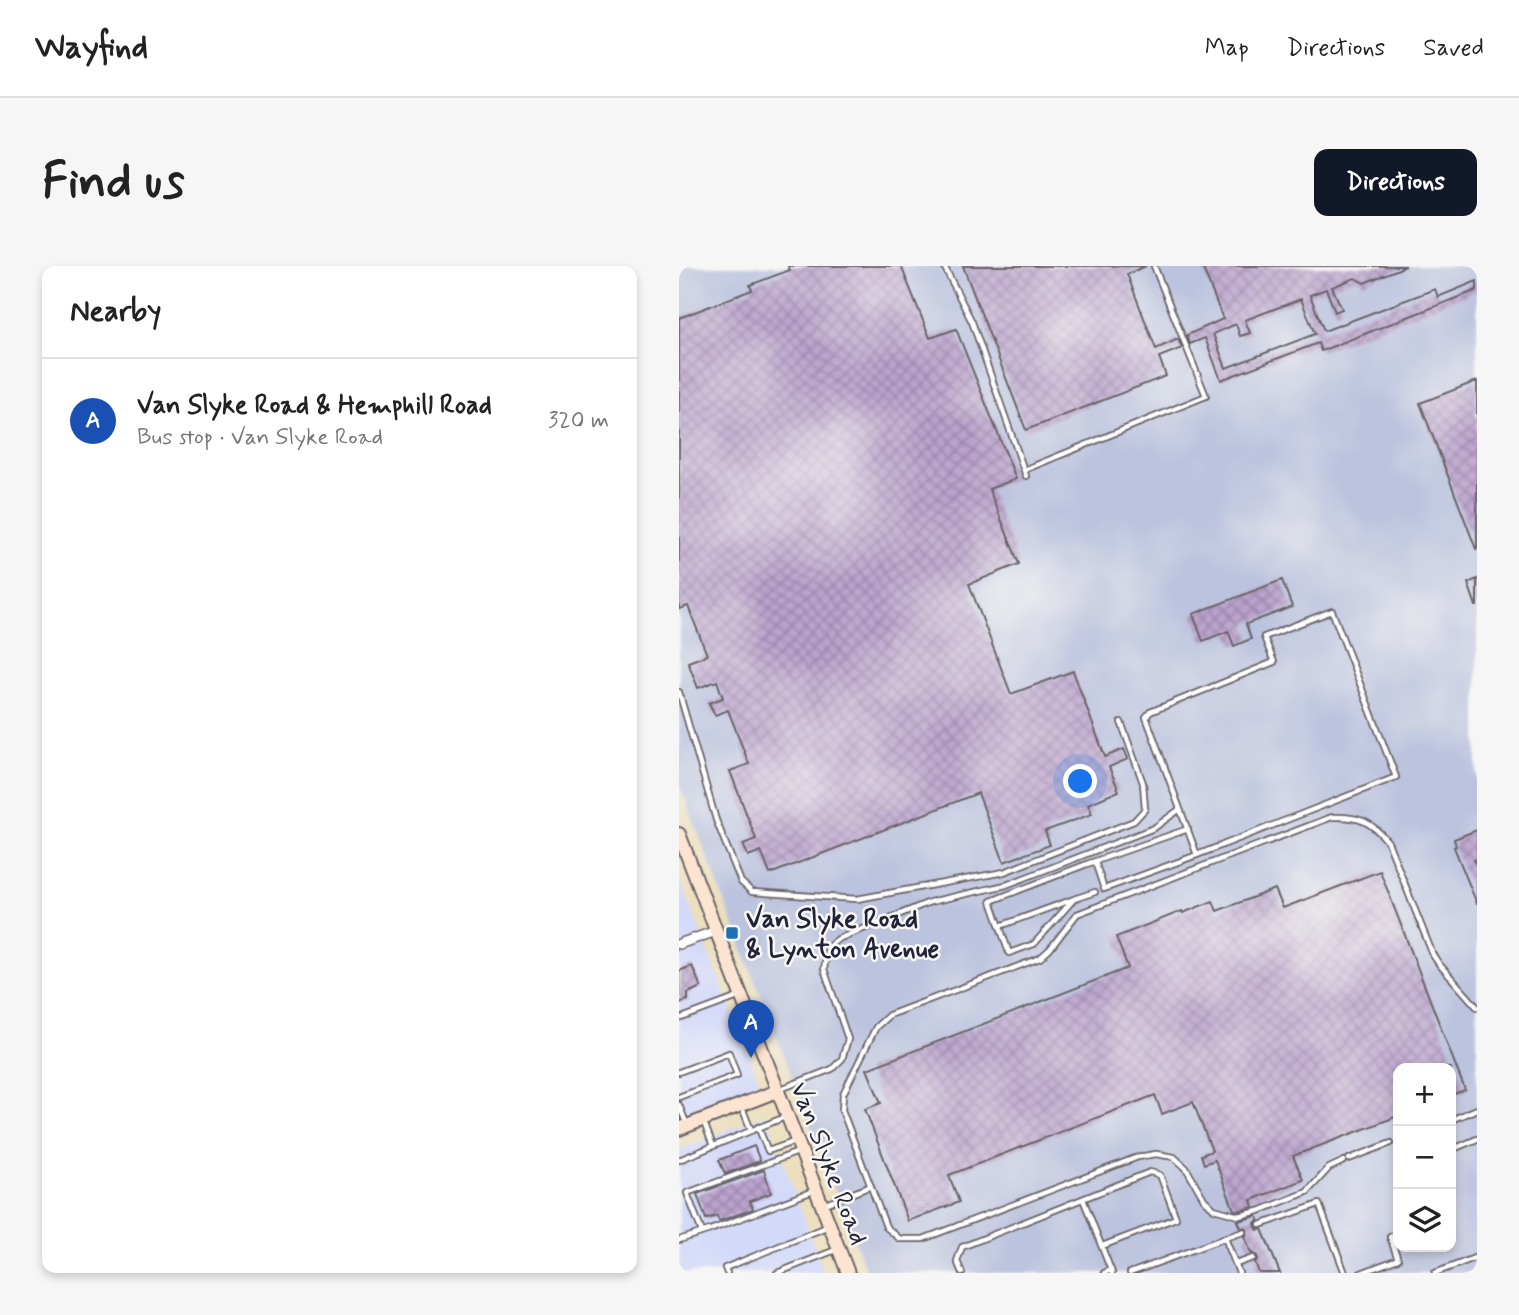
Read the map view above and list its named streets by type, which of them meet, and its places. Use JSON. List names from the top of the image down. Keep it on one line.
{"streets":{"street":["Van Slyke Road"]},"places":{"transit":["Van Slyke Road & Lynton Avenue"]},"page":{"header":"Wayfind","nav":["Map","Directions","Saved"],"buttons":"Directions","title":"Find us","heading":"Nearby","list":[{"mark":"A","name":"Van Slyke Road & Hemphill Road","note":"Bus stop · Van Slyke Road","value":"320 m"}],"pins":"A","map_buttons":["+","−"]}}
